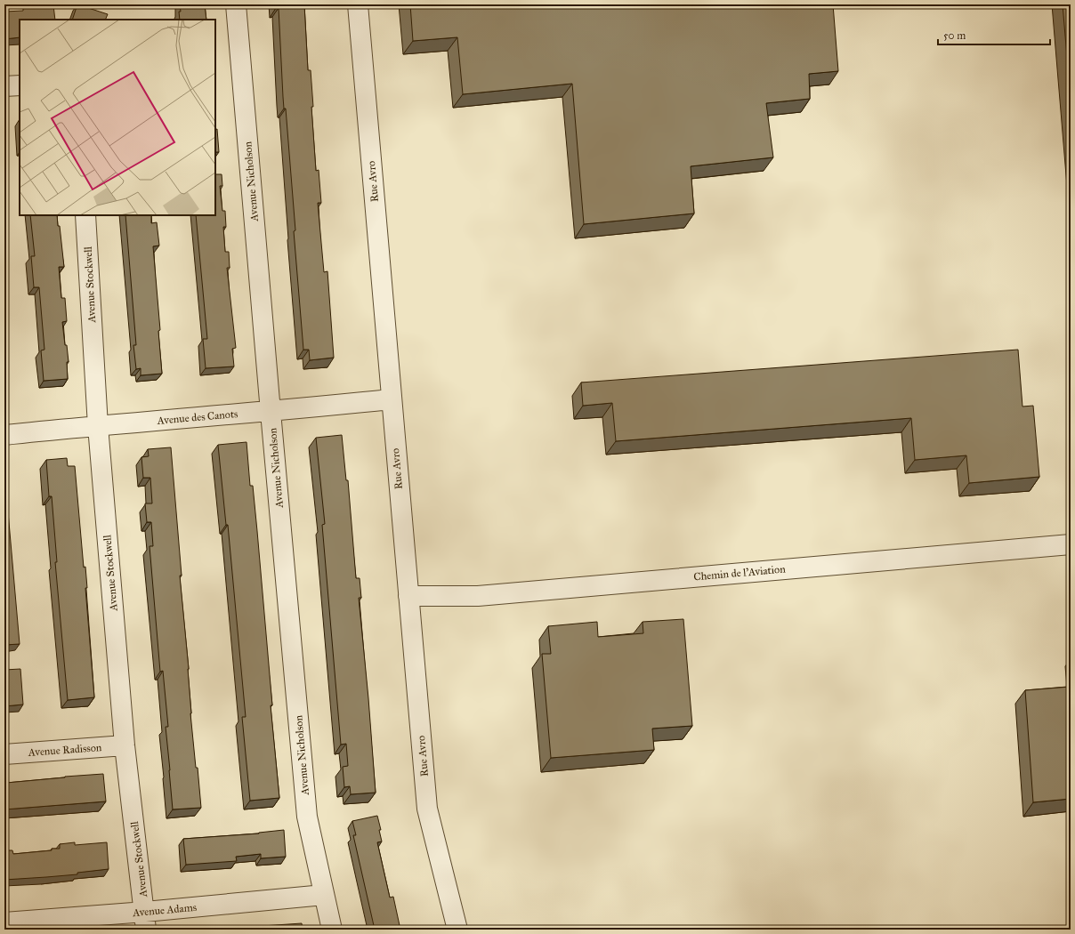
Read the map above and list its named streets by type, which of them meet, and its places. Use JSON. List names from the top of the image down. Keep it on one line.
{"streets":{"street":["Avenue Nicholson","Rue Avro","Avenue Stockwell","Avenue des Canots","Chemin de l'Aviation","Avenue Radisson","Avenue Adams"]},"crossings":[["Avenue Nicholson","Avenue des Canots"],["Avenue Nicholson","Avenue Adams"],["Rue Avro","Avenue des Canots"],["Rue Avro","Chemin de l'Aviation"],["Avenue Stockwell","Avenue des Canots"],["Avenue Stockwell","Avenue Radisson"],["Avenue Stockwell","Avenue Adams"]],"scale_bar":"50 m"}
